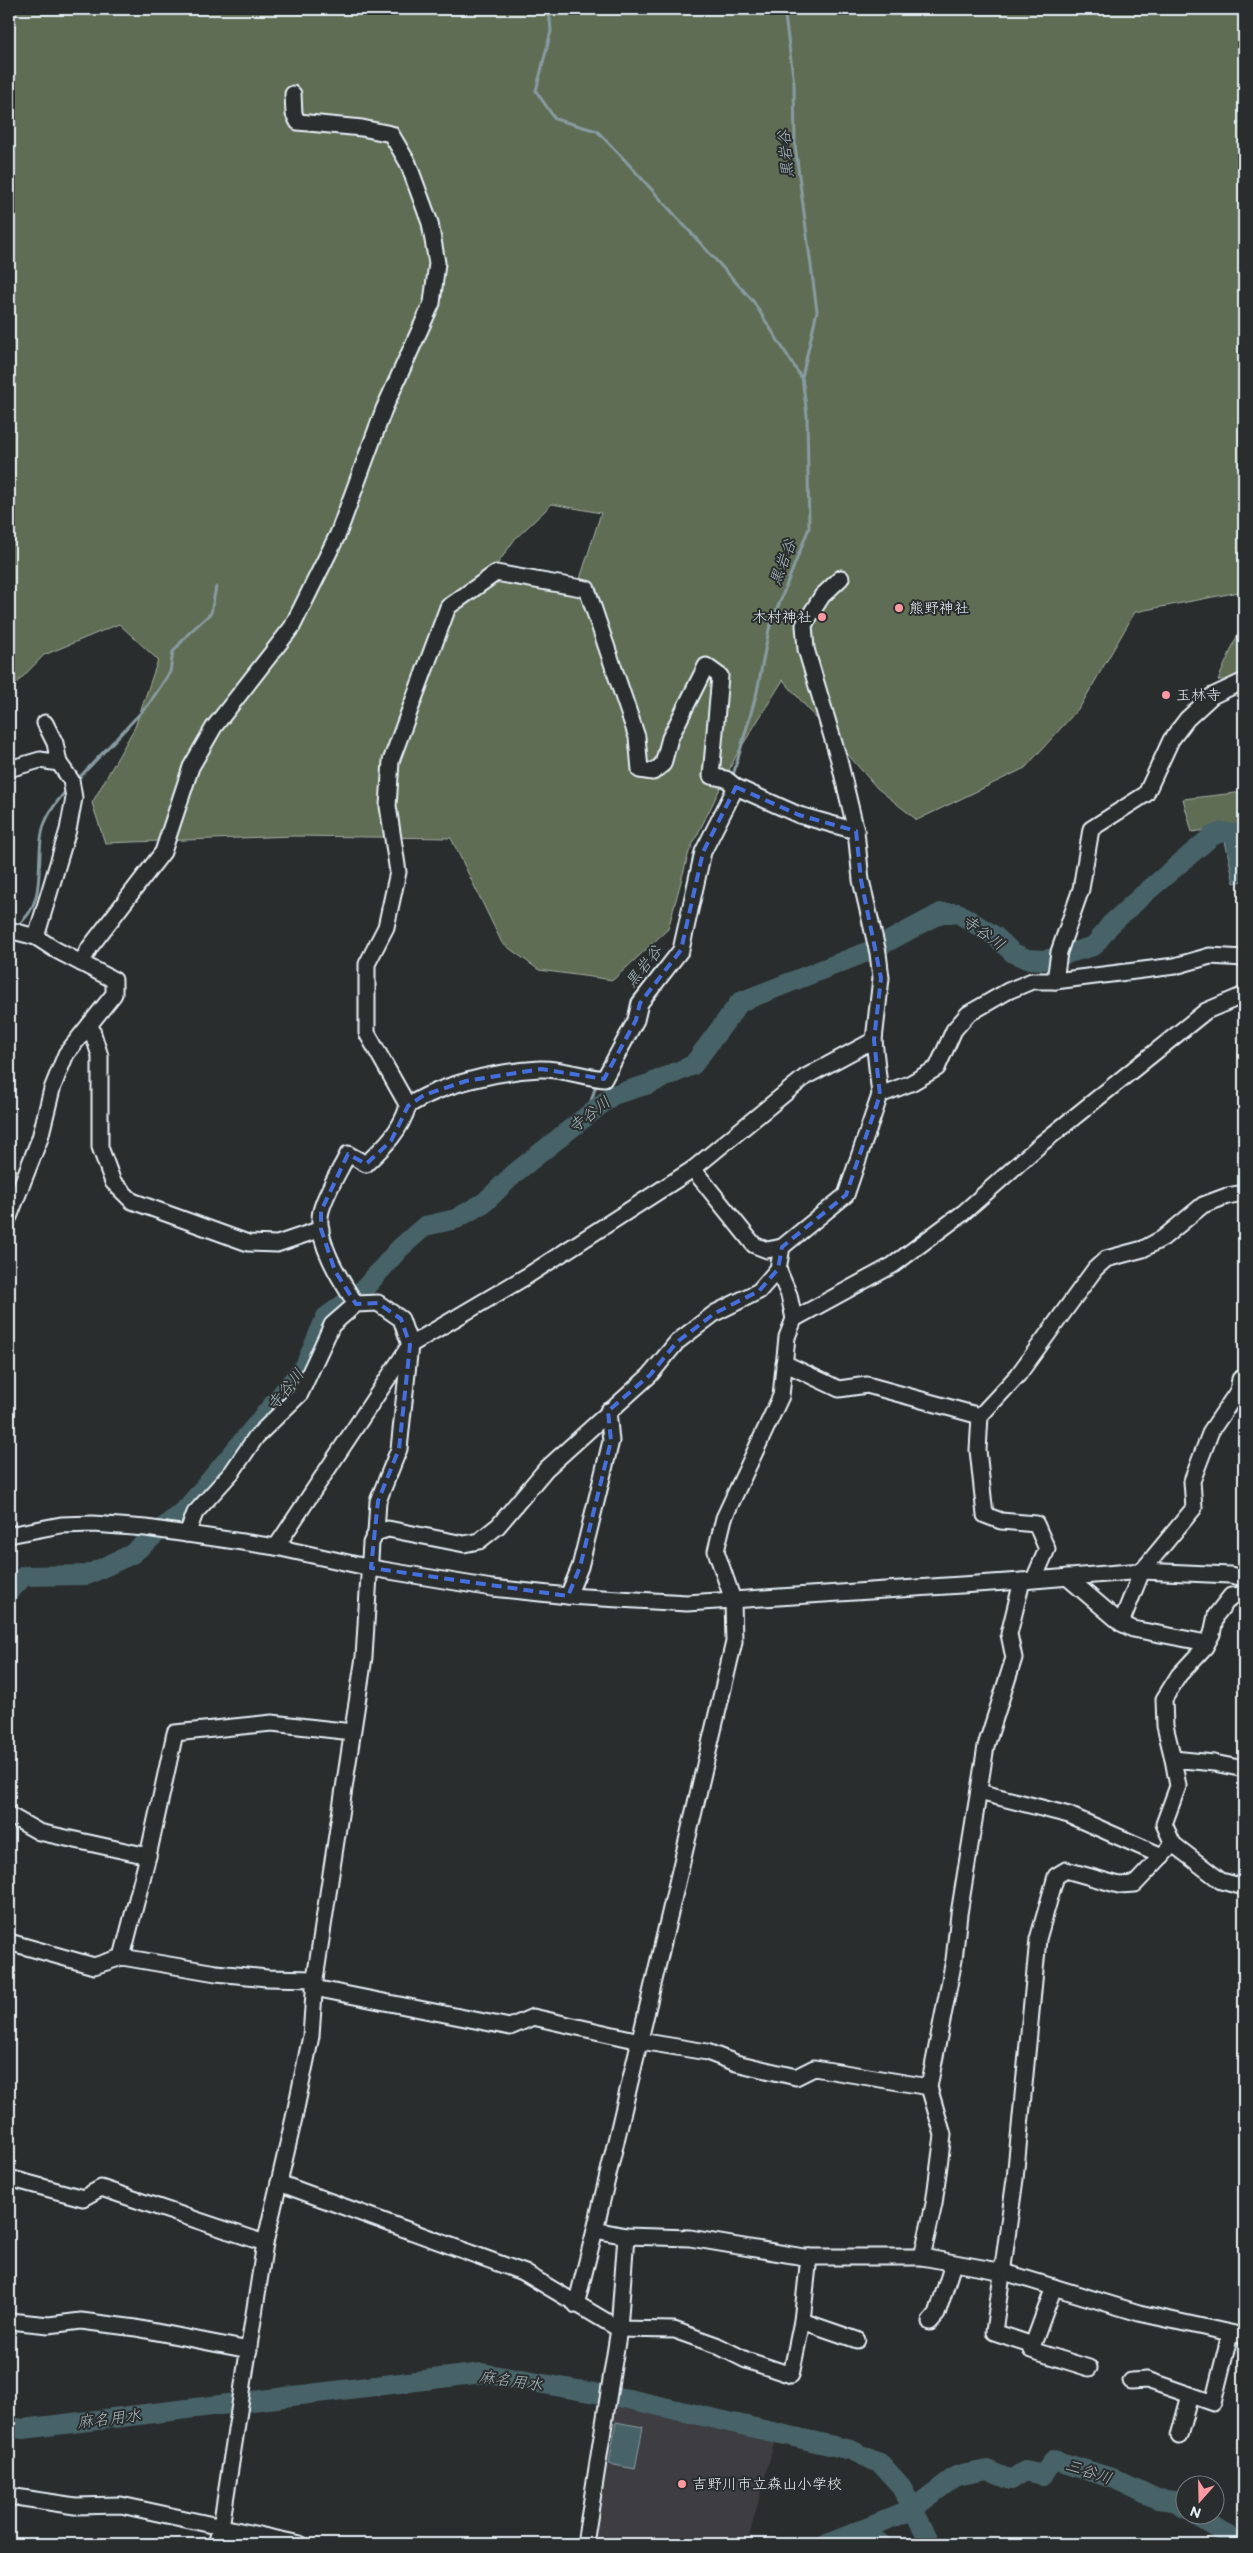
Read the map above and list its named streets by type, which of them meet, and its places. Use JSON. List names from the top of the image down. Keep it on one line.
{"water":["黒岩谷","寺谷川","麻名用水","三谷川"],"places":["熊野神社","木村神社","玉林寺","吉野川市立森山小学校"],"north":"bottom"}
